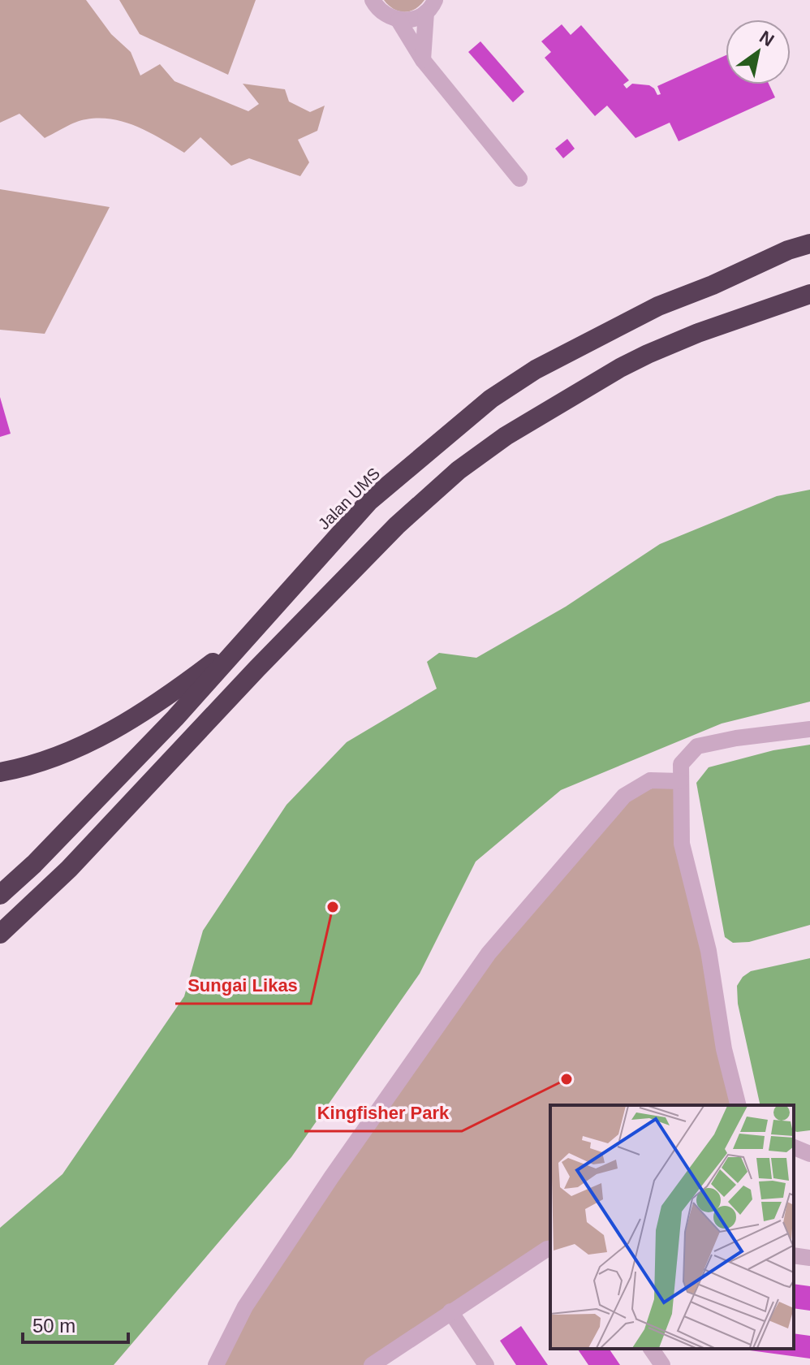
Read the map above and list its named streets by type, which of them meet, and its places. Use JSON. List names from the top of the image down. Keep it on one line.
{"streets":{"highway":["Jalan UMS"]},"places":["Sungai Likas","Kingfisher Park"],"scale_bar":"50 m","north":"top right"}
